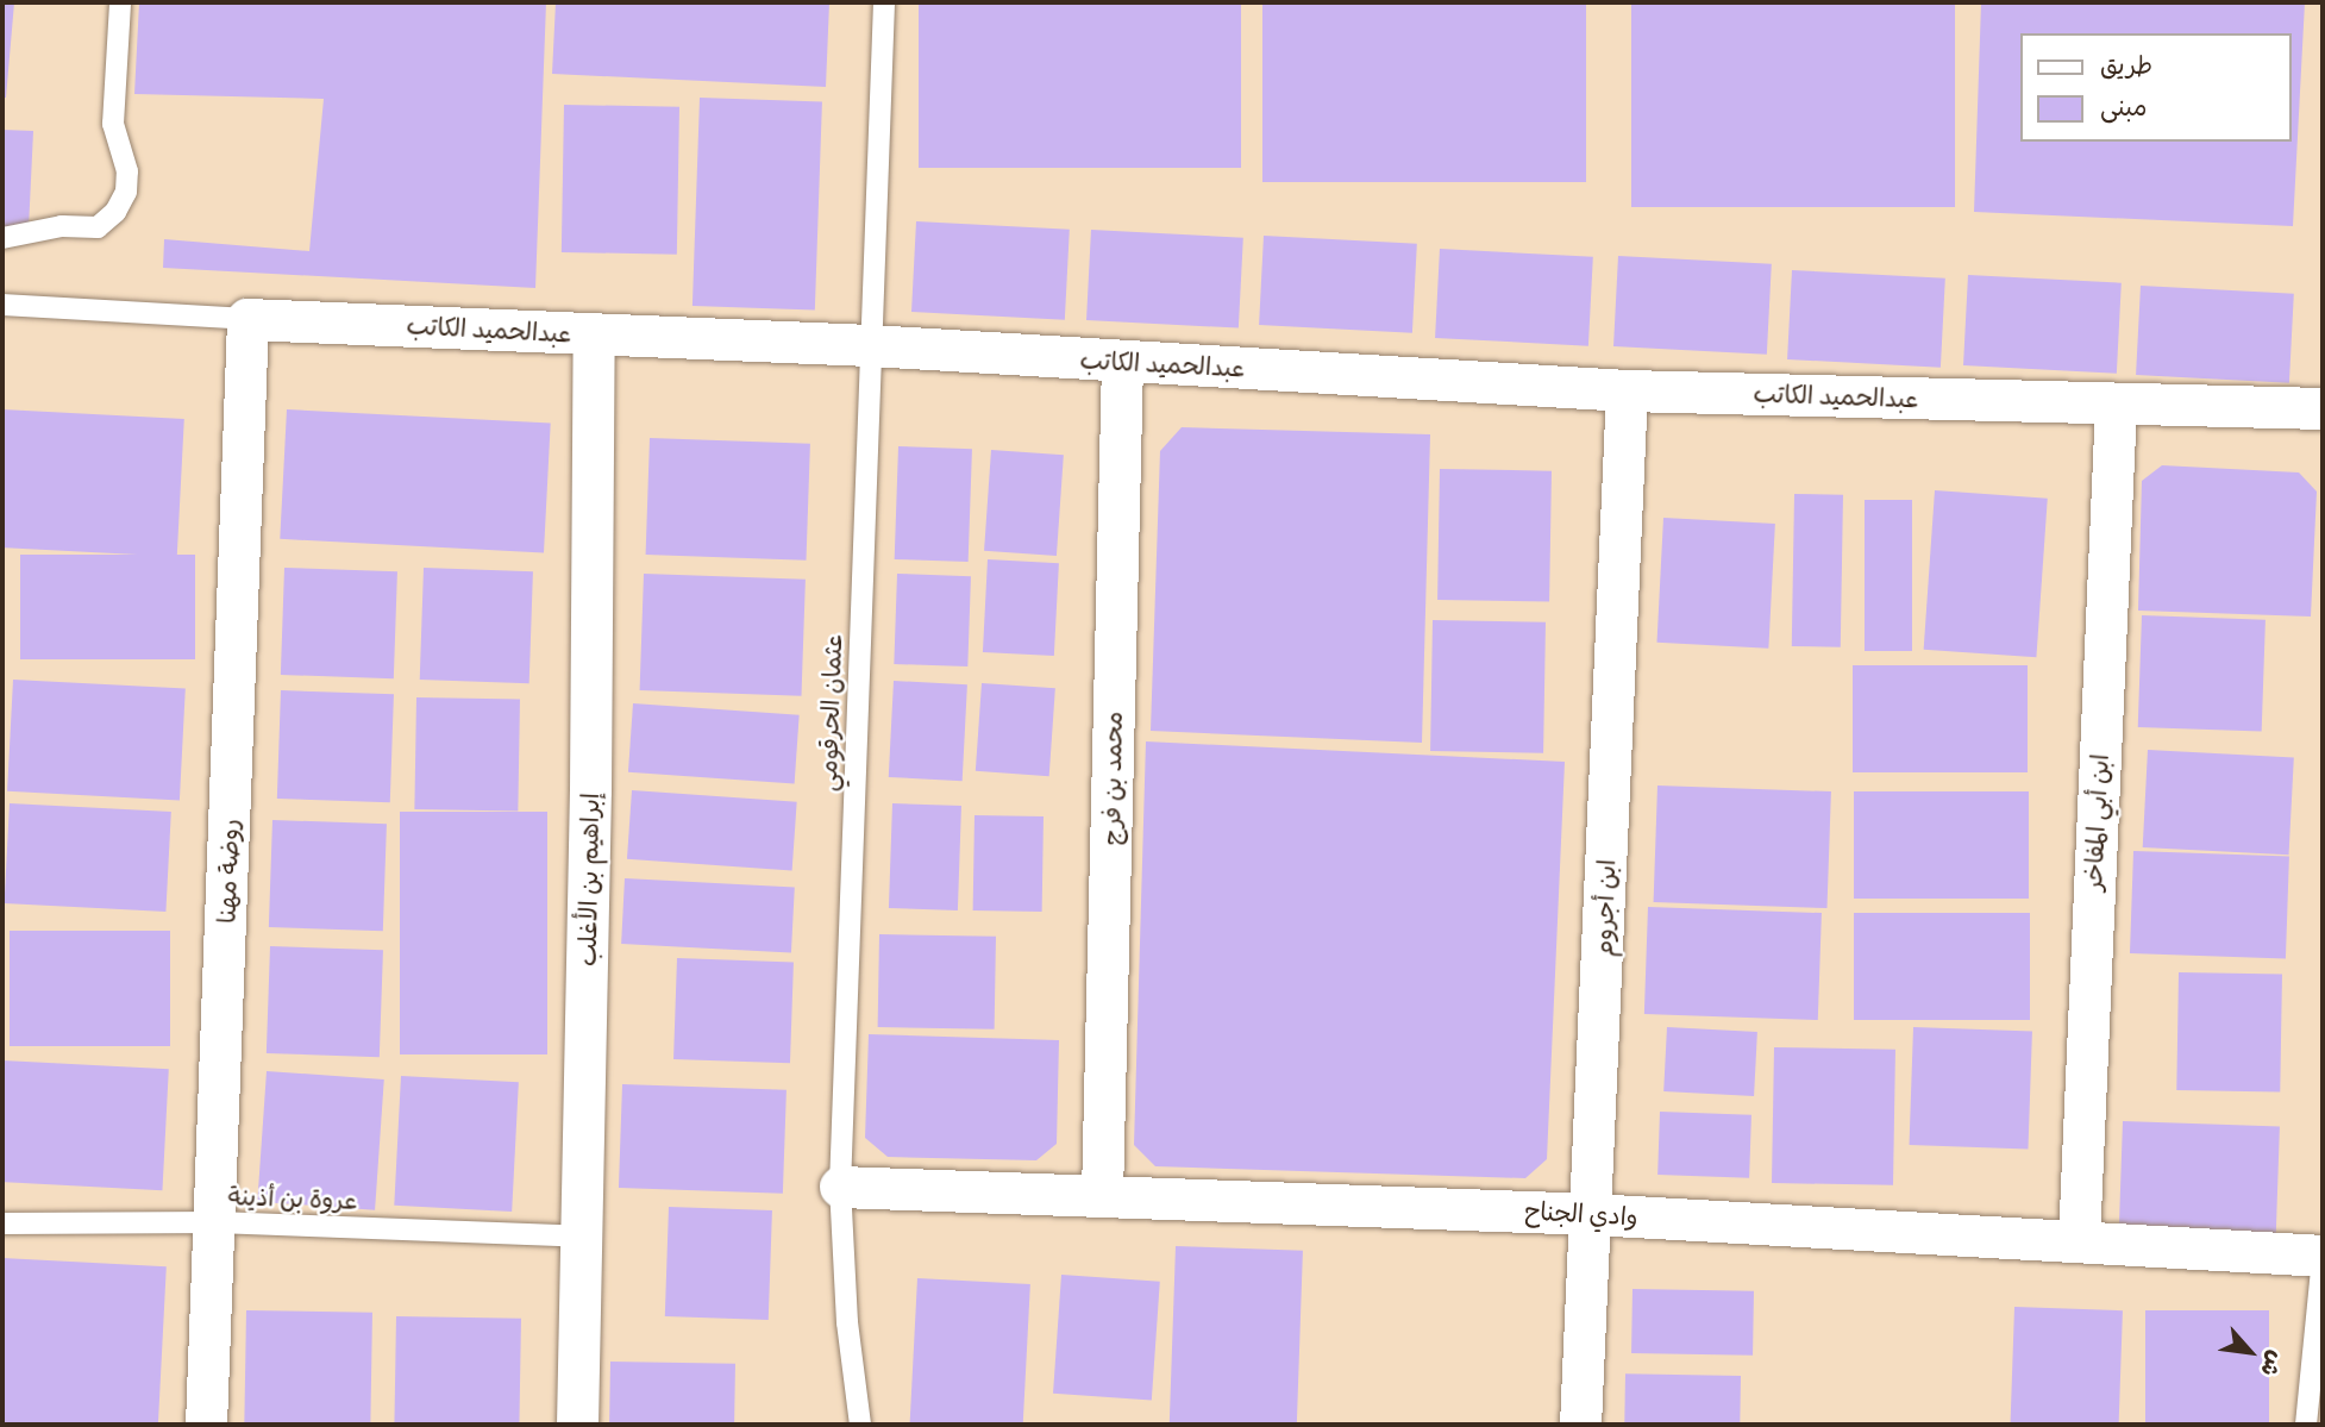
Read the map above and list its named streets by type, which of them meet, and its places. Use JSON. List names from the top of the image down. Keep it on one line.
{"streets":{"street":["عبدالحميد الكاتب","محمد بن فرج","ابن أبي المفاخر","روضة مهنا","إبراهيم بن الأغلب","ابن أجروم","وادي الجناح"],"lane":["عثمان الحرقومي","عروة بن أذينة"]},"crossings":[["عبدالحميد الكاتب","عثمان الحرقومي"],["عبدالحميد الكاتب","محمد بن فرج"],["عبدالحميد الكاتب","ابن أبي المفاخر"],["عبدالحميد الكاتب","روضة مهنا"],["عبدالحميد الكاتب","إبراهيم بن الأغلب"],["عبدالحميد الكاتب","ابن أجروم"],["عثمان الحرقومي","وادي الجناح"],["محمد بن فرج","وادي الجناح"],["ابن أبي المفاخر","وادي الجناح"],["روضة مهنا","عروة بن أذينة"],["إبراهيم بن الأغلب","عروة بن أذينة"],["ابن أجروم","وادي الجناح"]],"legend":["طريق","مبنى"],"north":"bottom right"}
